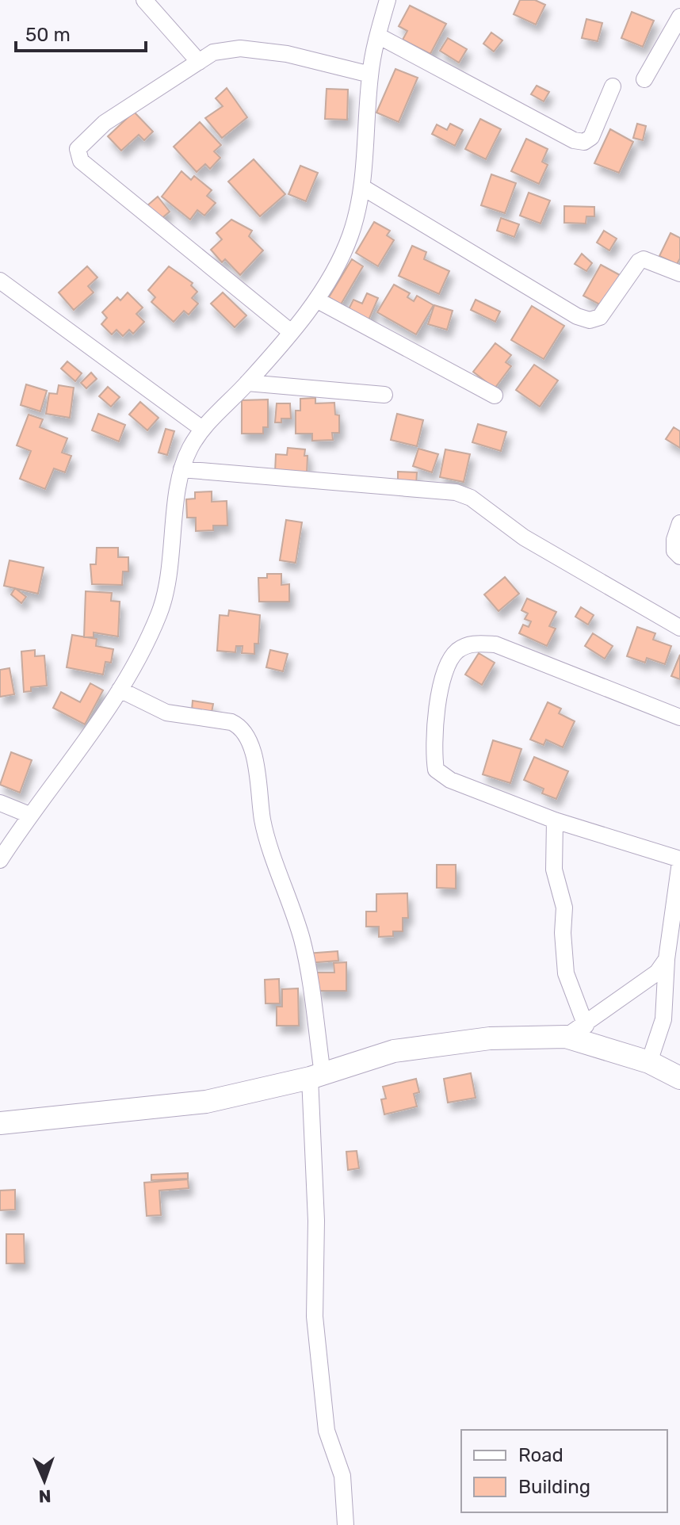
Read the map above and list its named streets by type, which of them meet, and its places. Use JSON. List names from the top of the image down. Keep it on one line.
{"legend":["Road","Building"],"scale_bar":"50 m","north":"bottom"}
